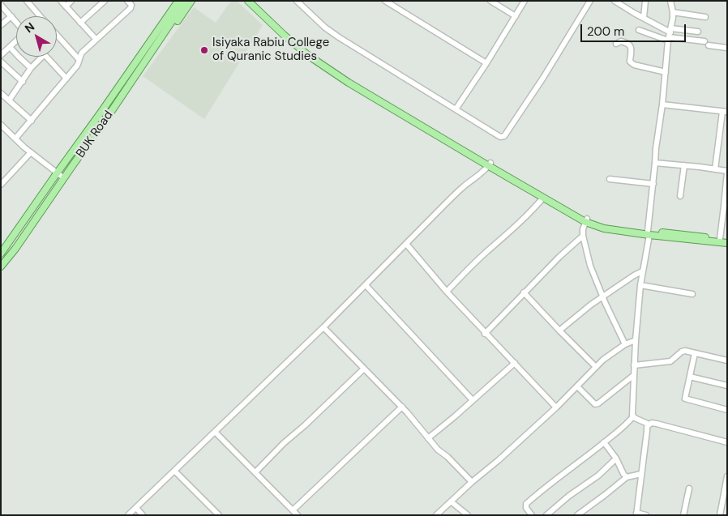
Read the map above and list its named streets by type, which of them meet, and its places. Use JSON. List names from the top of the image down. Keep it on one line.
{"streets":{"main road":["BUK Road"]},"places":["Isiyaka Rabiu College of Quranic Studies"],"scale_bar":"200 m","north":"top left"}
